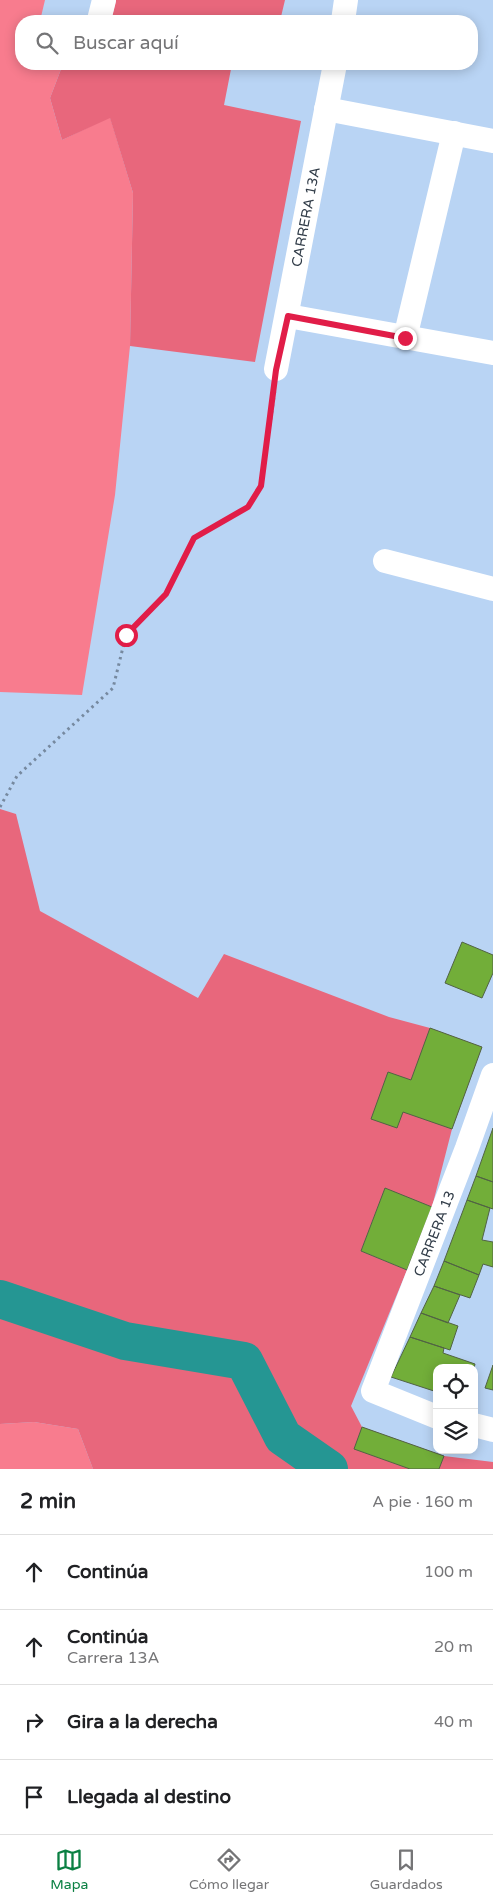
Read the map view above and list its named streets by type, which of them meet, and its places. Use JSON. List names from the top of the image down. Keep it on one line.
{"streets":{"street":["CARRERA 13A","CARRERA 13"]},"page":{"search":"Buscar aquí","heading":["2 min","A pie · 160 m"],"list":[["Continúa","100 m"],["Continúa","Carrera 13A","20 m"],["Gira a la derecha","40 m"],"Llegada al destino"],"nav":["Mapa","Cómo llegar","Guardados"]}}
